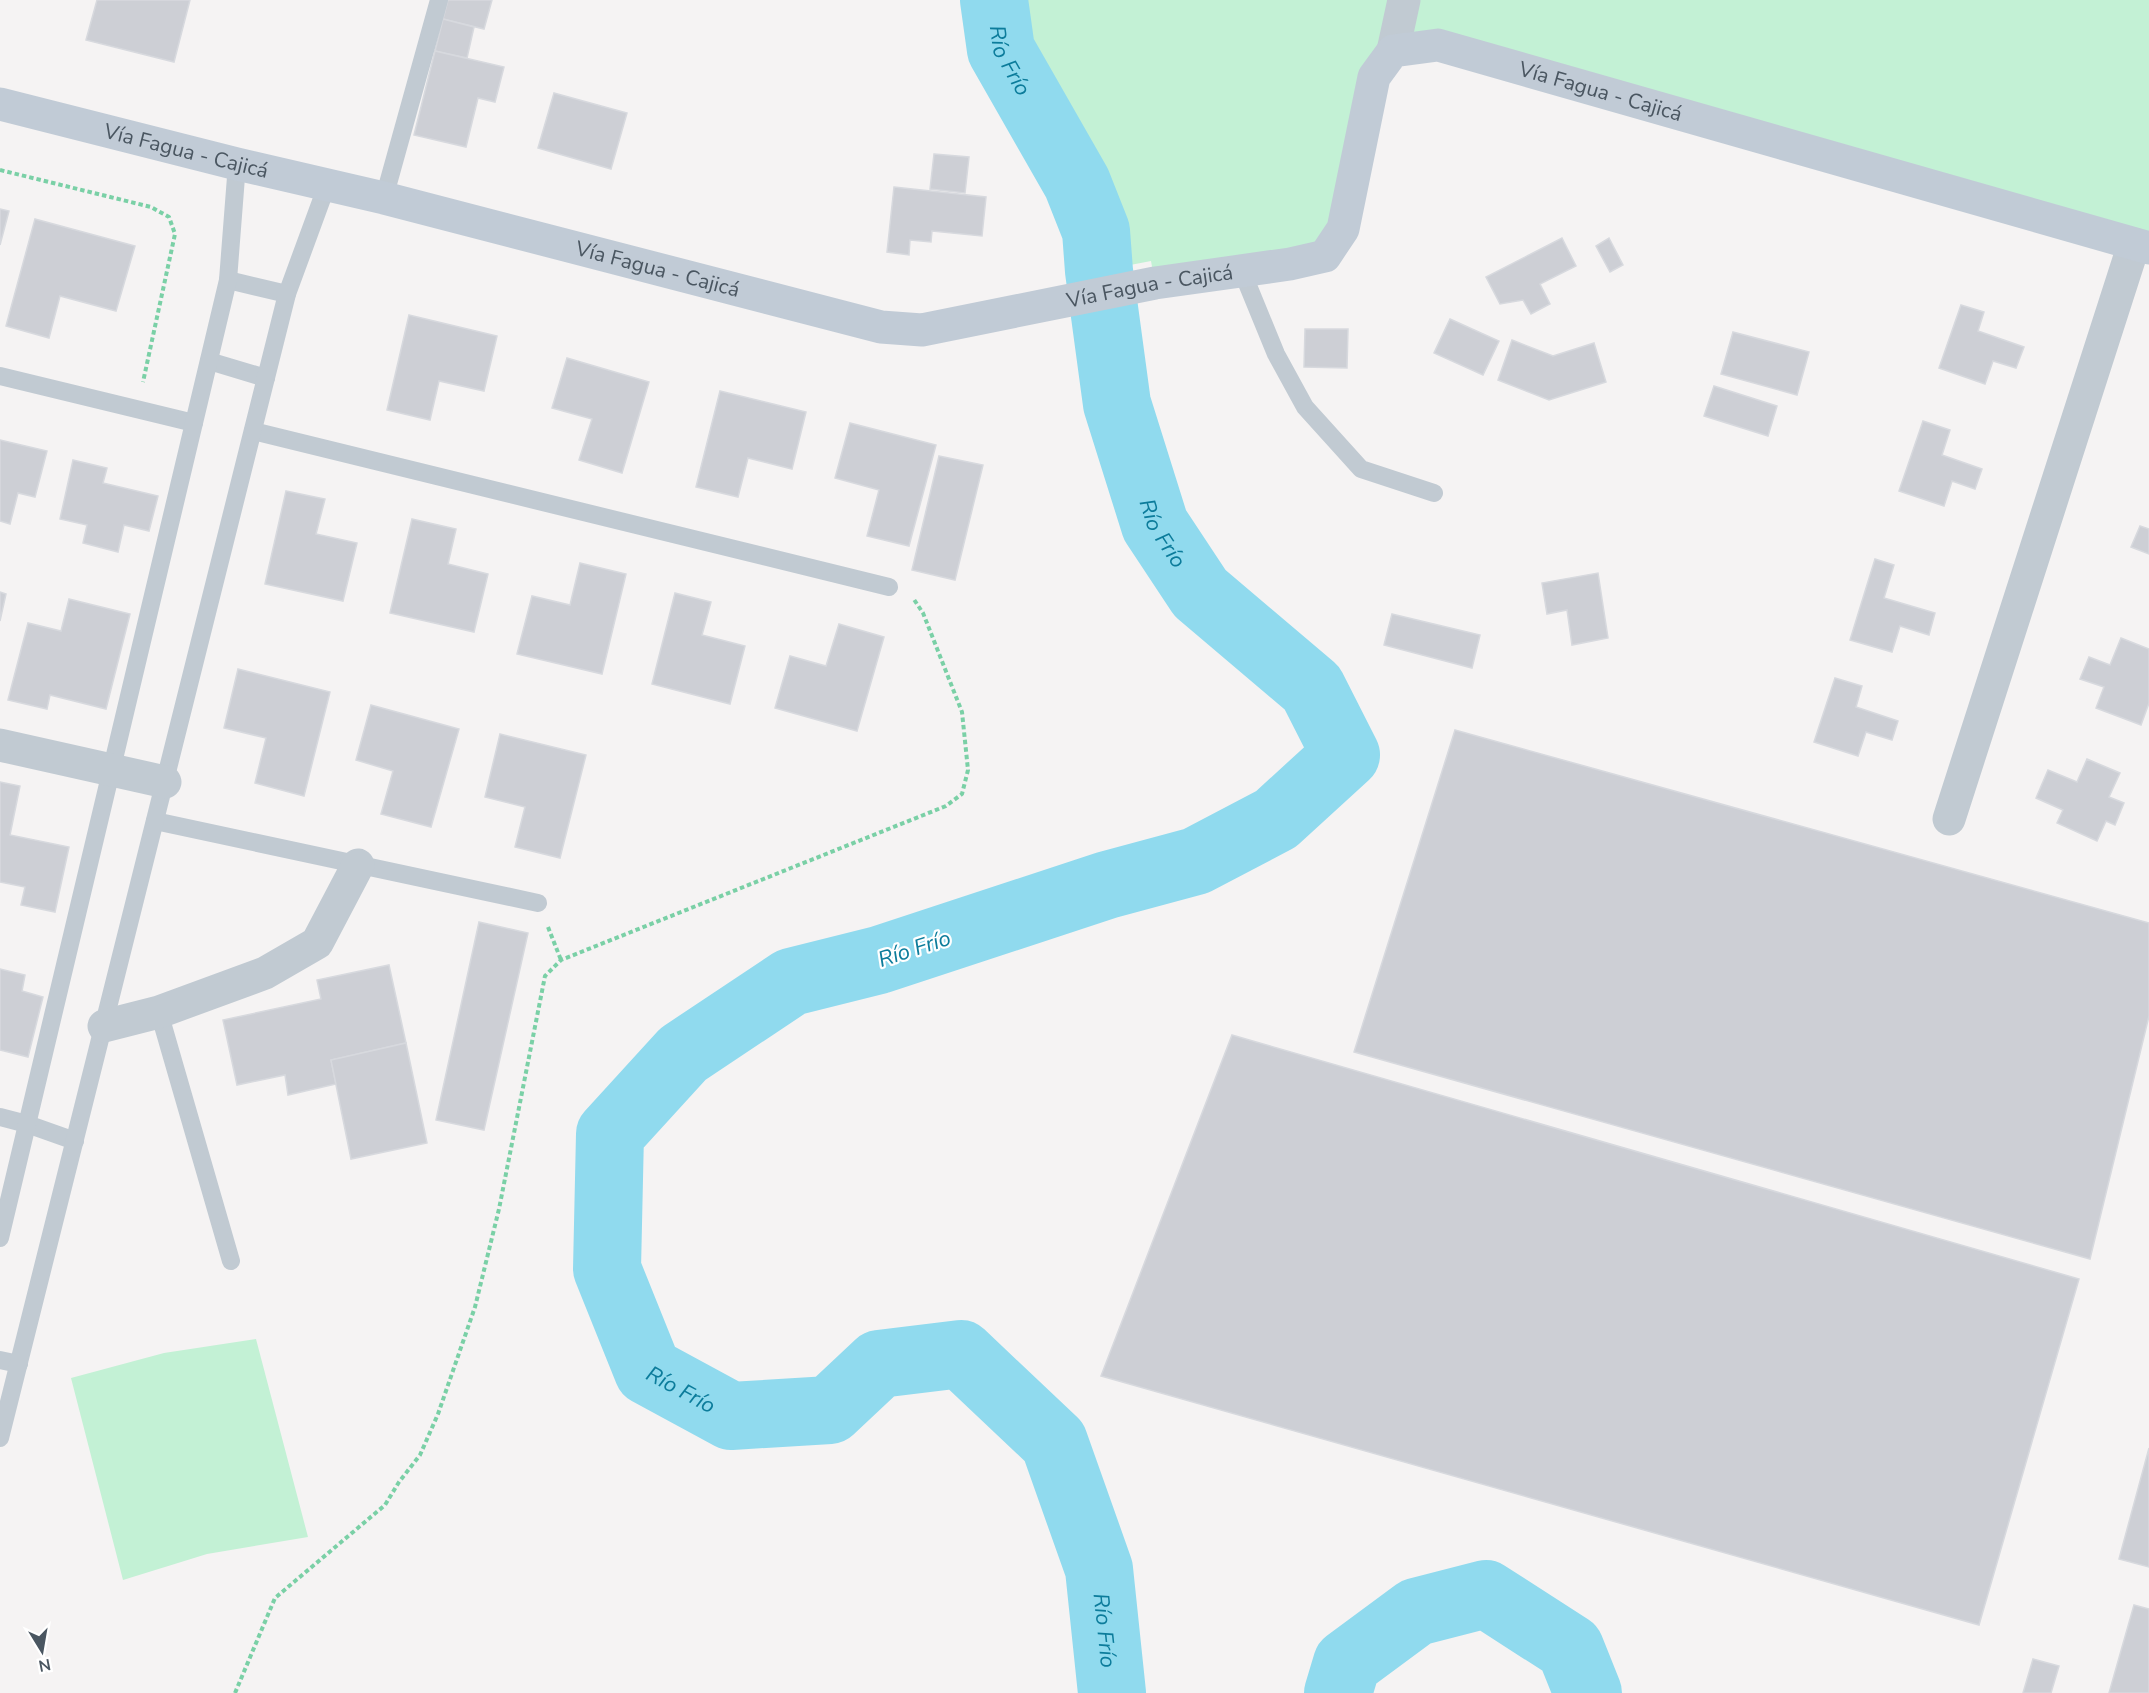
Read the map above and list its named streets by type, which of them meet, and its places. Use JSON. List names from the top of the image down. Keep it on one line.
{"streets":{"street":["Vía Fagua - Cajicá"]},"water":["Río Frío"],"north":"bottom"}
